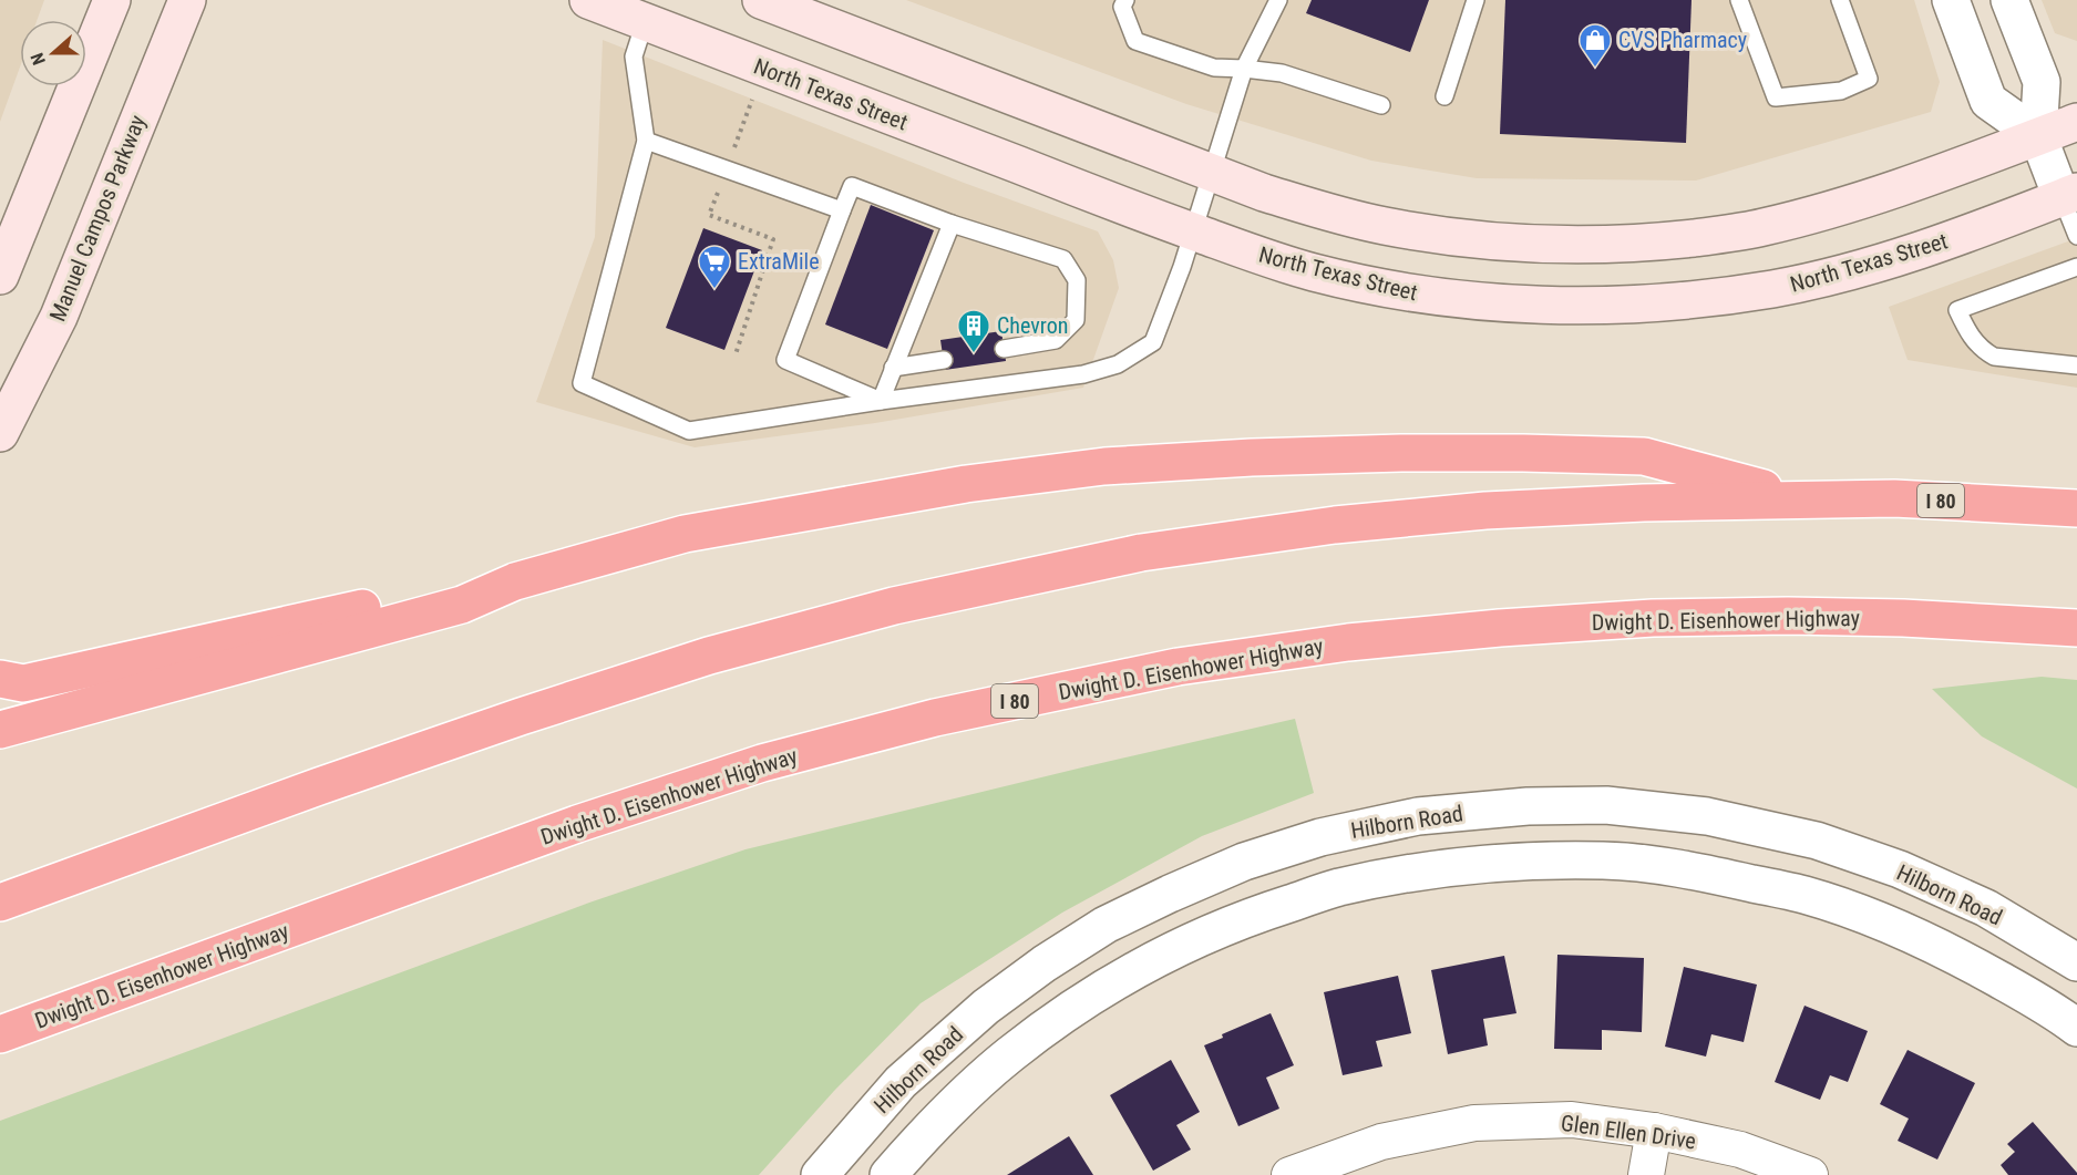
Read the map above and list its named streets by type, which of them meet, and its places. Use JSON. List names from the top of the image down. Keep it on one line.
{"streets":{"highway":["I 80","Dwight D. Eisenhower Highway"],"main road":["North Texas Street","Manuel Campos Parkway"],"street":["Hilborn Road","Glen Ellen Drive"]},"places":{"shop":["CVS Pharmacy"],"supermarket":["ExtraMile"],"building":["Chevron"]},"north":"left"}
